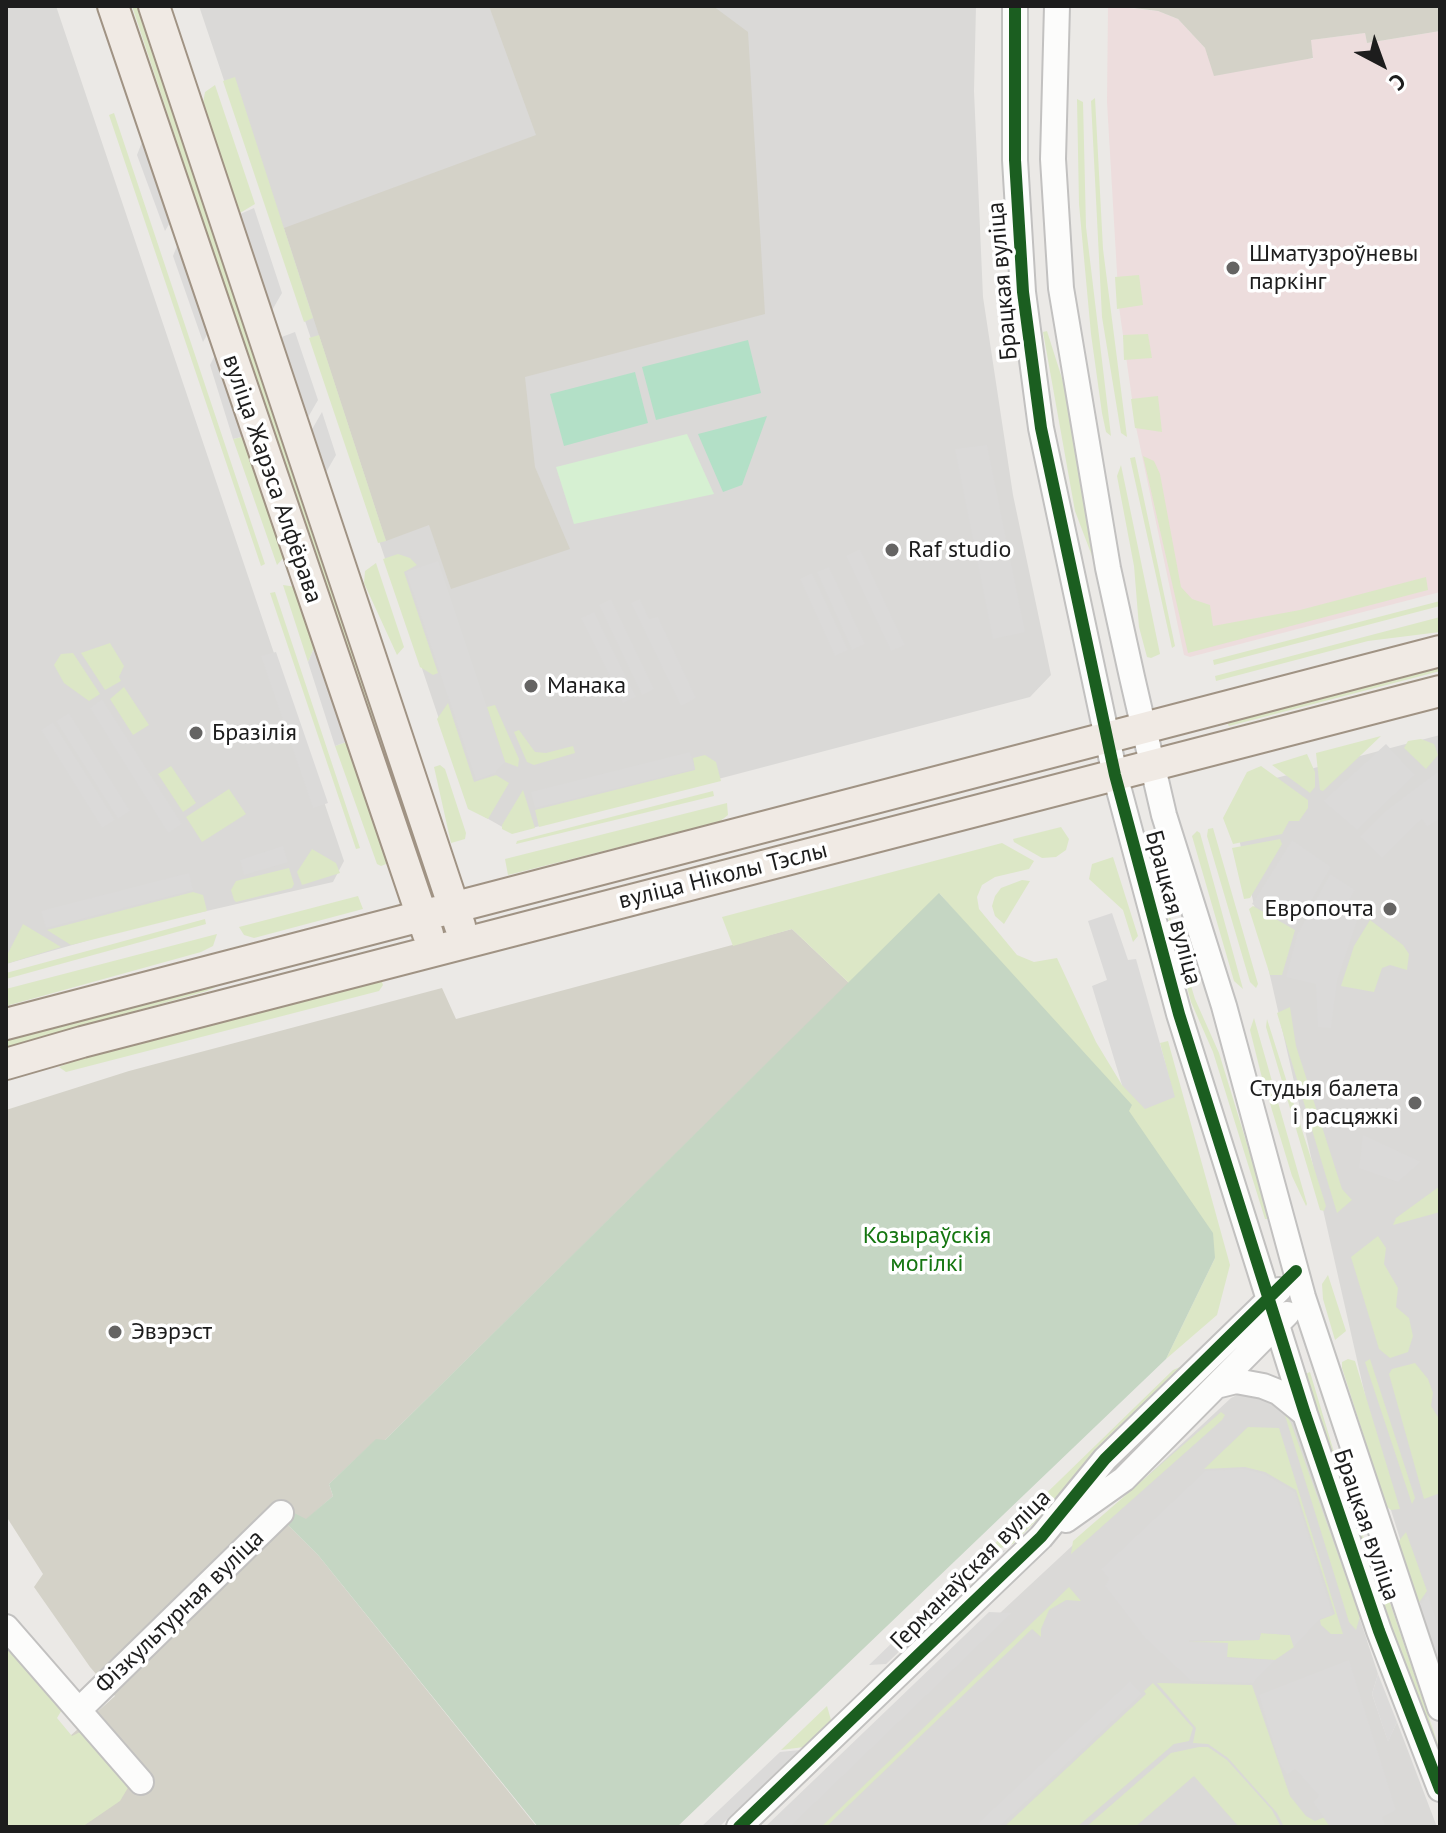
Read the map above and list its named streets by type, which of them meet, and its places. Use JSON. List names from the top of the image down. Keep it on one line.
{"streets":{"main road":["вуліца Жарэса Алфёрава","вуліца Ніколы Тэслы"],"street":["Брацкая вуліца","Германаўская вуліца","Фізкультурная вуліца"]},"crossings":[["Брацкая вуліца","вуліца Ніколы Тэслы"],["Брацкая вуліца","Германаўская вуліца"],["вуліца Жарэса Алфёрава","вуліца Ніколы Тэслы"]],"parks":["Козыраўскія могілкі"],"places":["Шматузроўневы паркінг","Raf studio","Манака","Бразілія","Европочта","Студыя балета і расцяжкі","Эвэрэст"],"north":"bottom right"}
